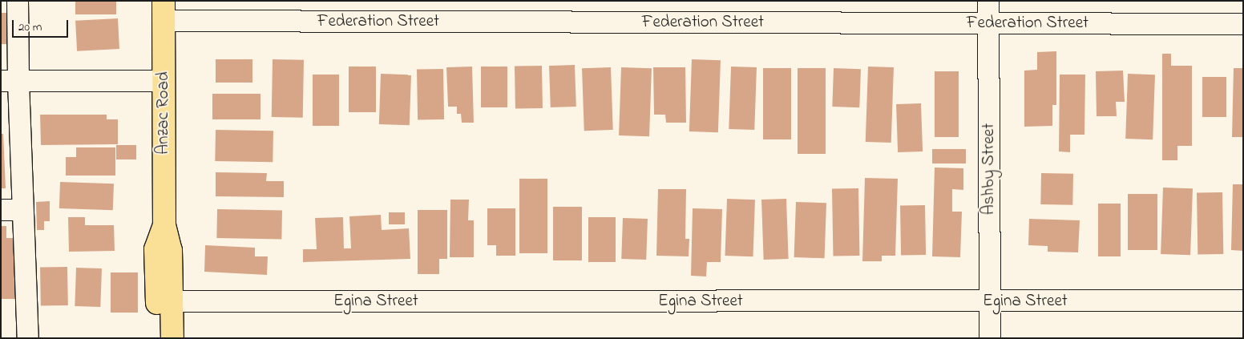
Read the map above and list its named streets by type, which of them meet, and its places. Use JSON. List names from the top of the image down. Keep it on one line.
{"streets":{"main road":["Anzac Road"],"street":["Federation Street","Ashby Street","Egina Street"]},"crossings":[["Federation Street","Anzac Road"],["Federation Street","Ashby Street"],["Anzac Road","Egina Street"],["Ashby Street","Egina Street"]],"scale_bar":"20 m"}
